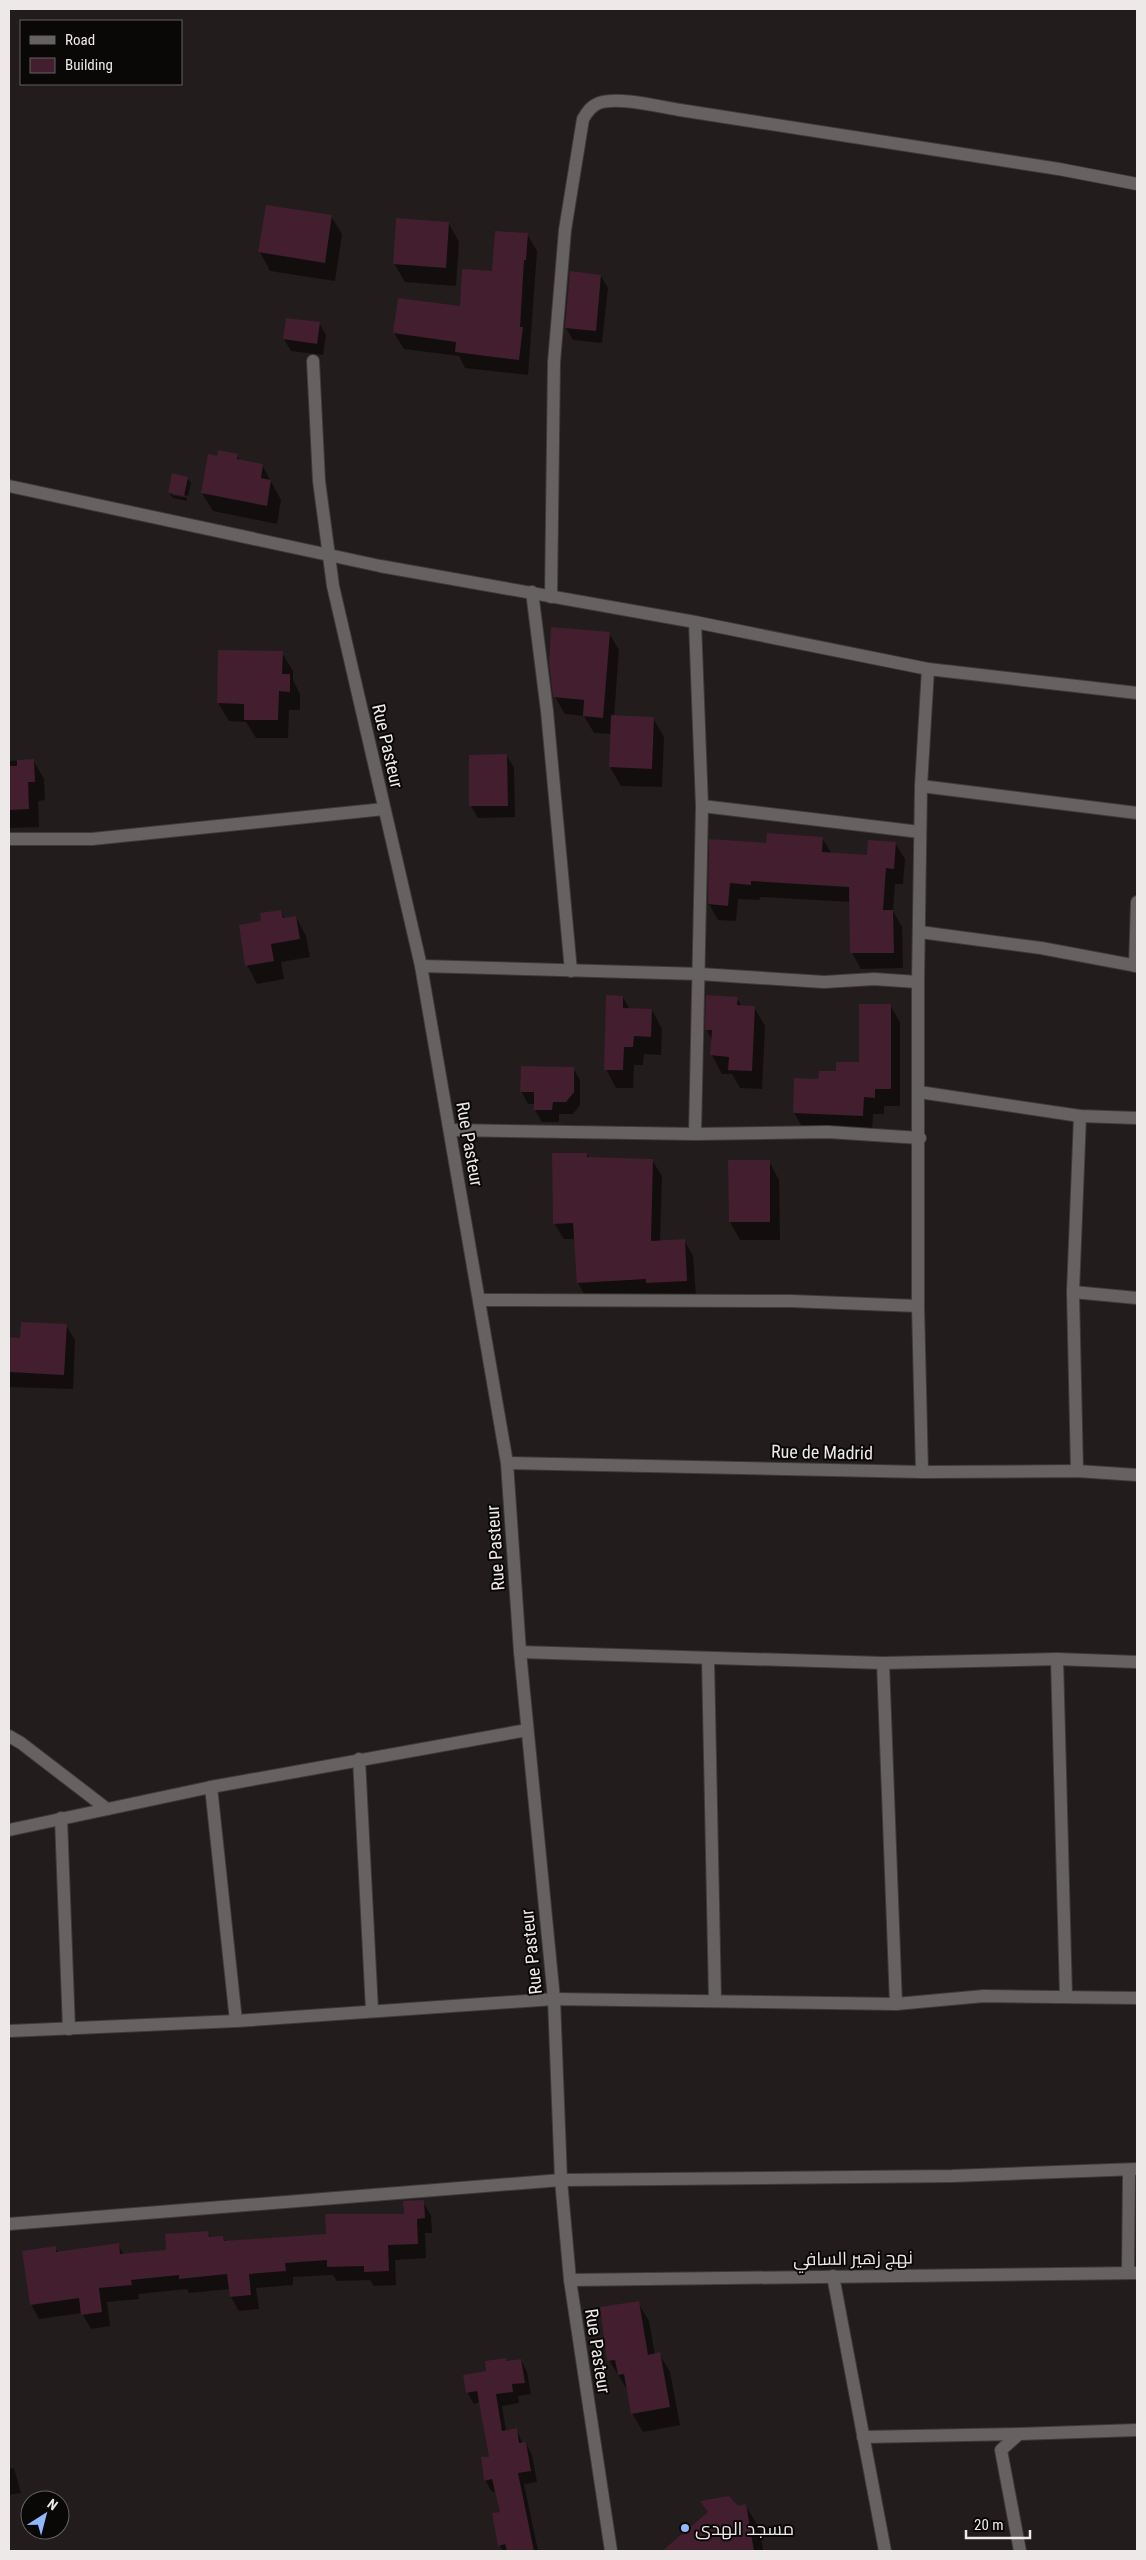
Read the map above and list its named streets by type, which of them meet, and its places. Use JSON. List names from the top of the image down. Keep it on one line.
{"streets":{"street":["Rue Pasteur","Rue de Madrid","نهج زهير السافي"]},"crossings":[["Rue Pasteur","Rue de Madrid"],["Rue Pasteur","نهج زهير السافي"]],"places":["مسجد الهدى"],"legend":["Road","Building"],"scale_bar":"20 m","north":"top right"}
